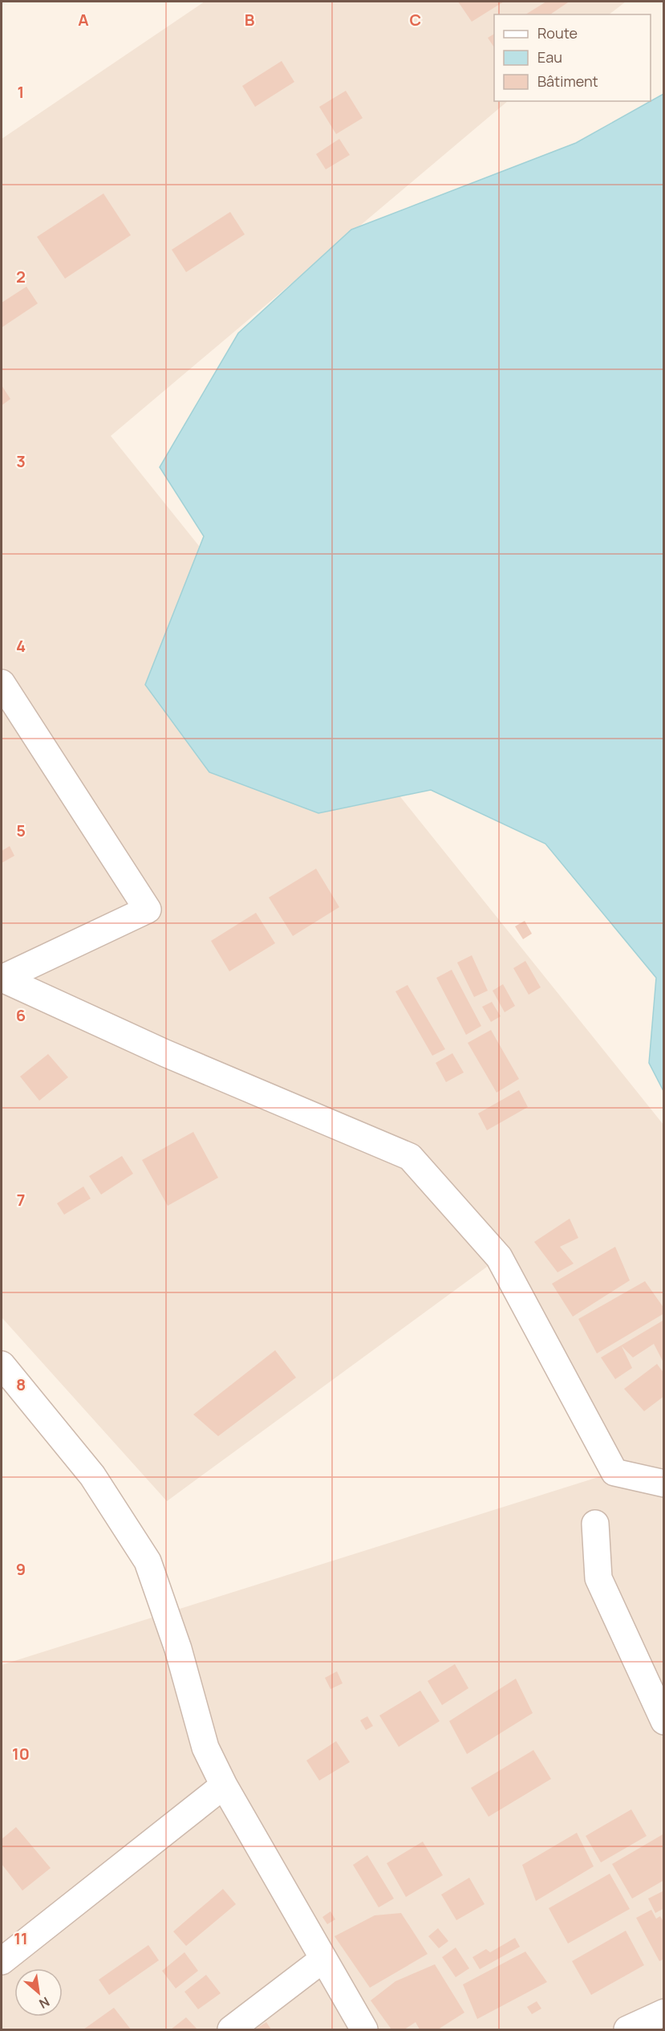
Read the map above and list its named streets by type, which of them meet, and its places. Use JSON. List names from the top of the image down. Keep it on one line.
{"legend":["Route","Eau","Bâtiment"],"north":"bottom right","grid":{"columns":["A","B","C"],"rows":["1","2","3","4","5","6","7","8","9","10","11"]}}
